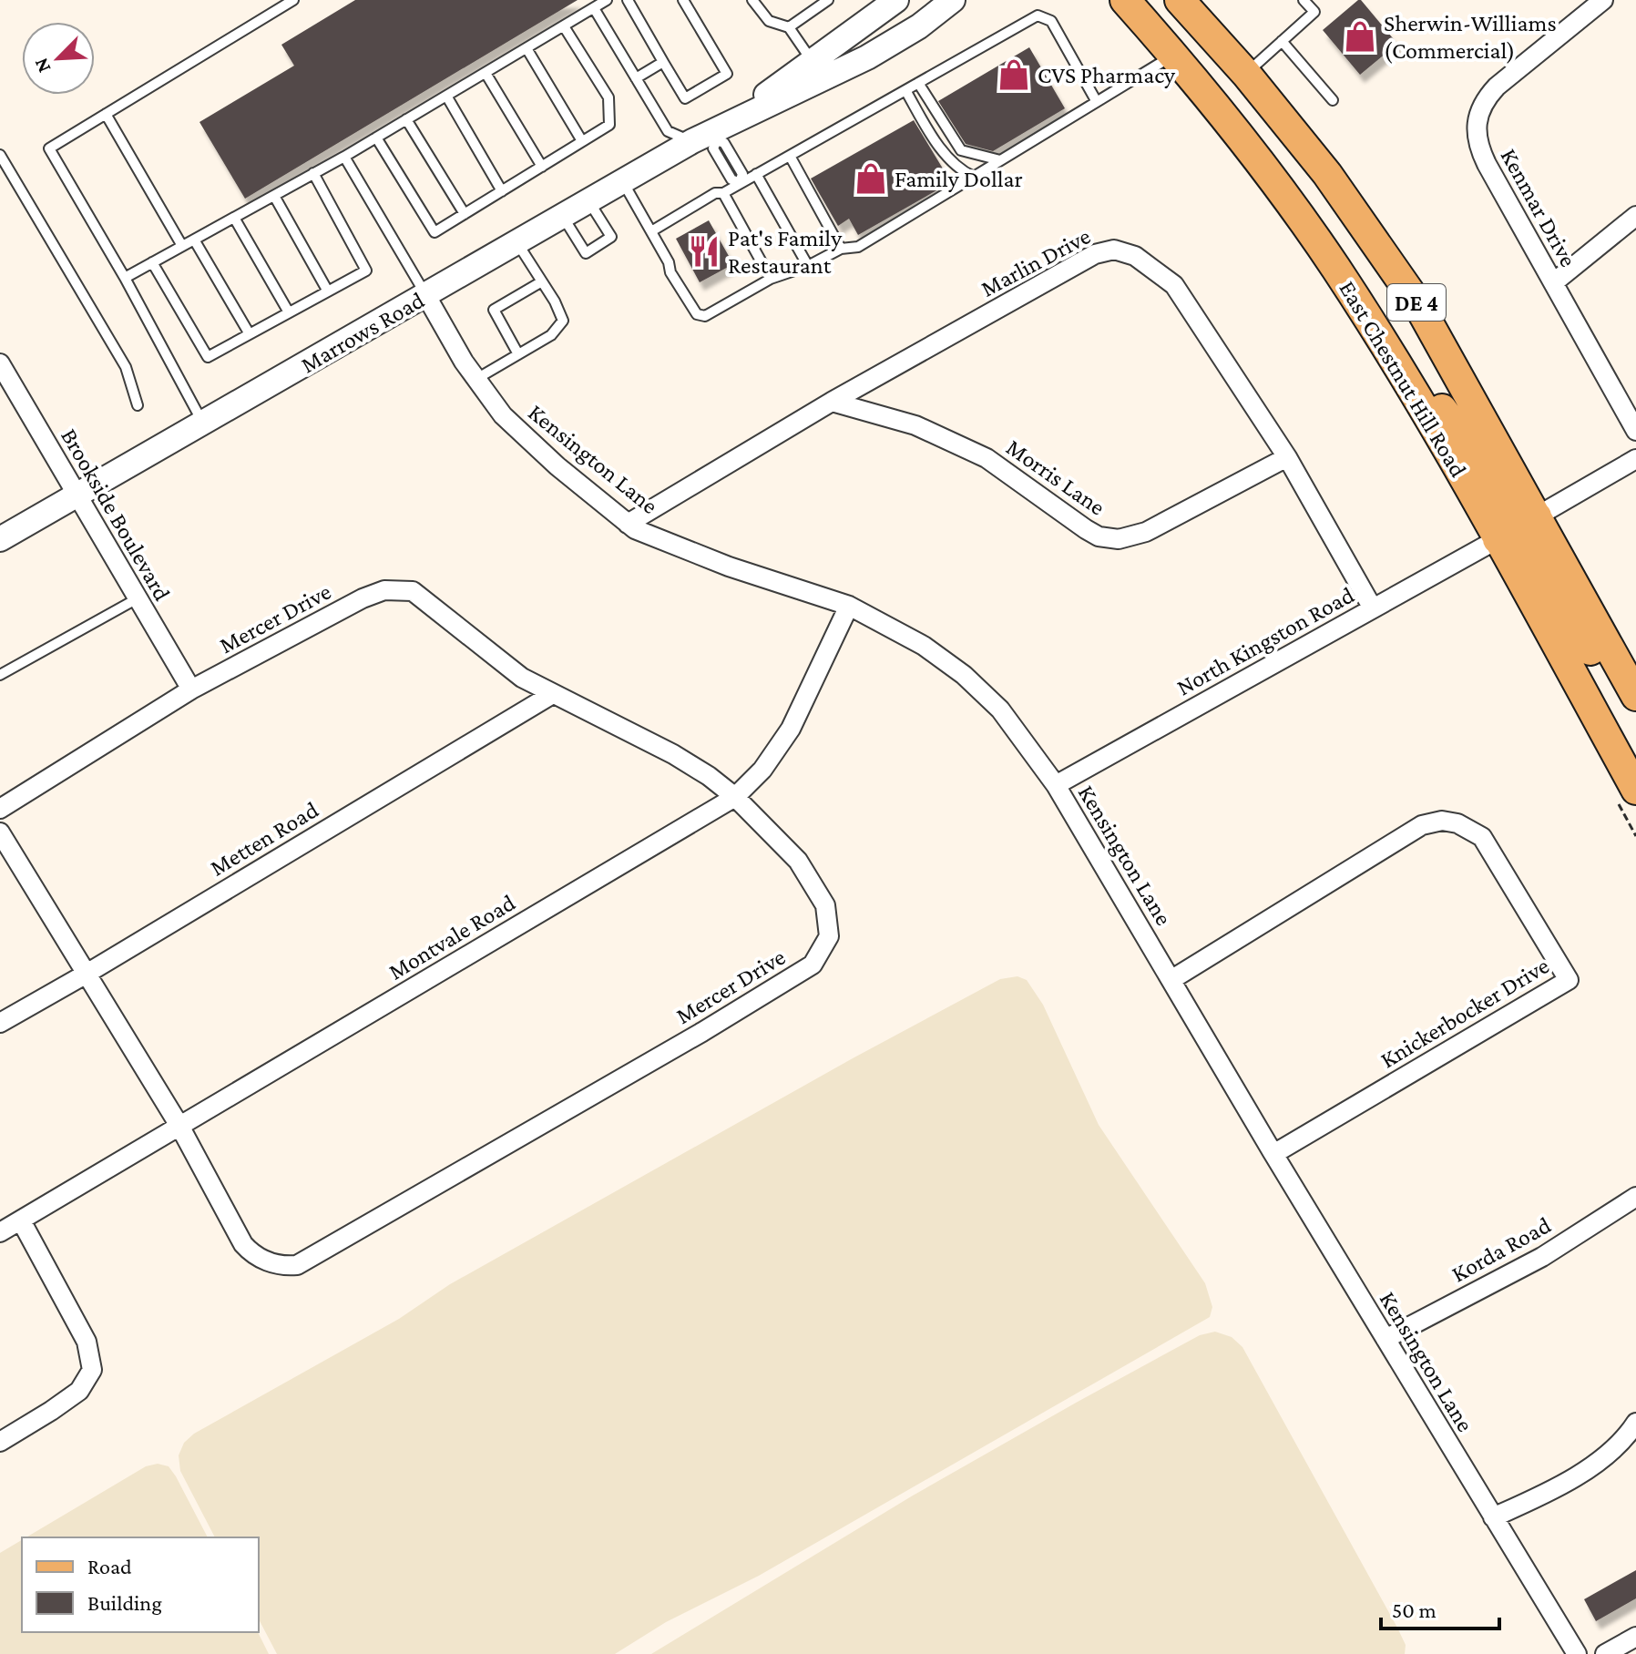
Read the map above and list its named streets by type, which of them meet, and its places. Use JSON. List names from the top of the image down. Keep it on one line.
{"streets":{"main road":["DE 4","East Chestnut Hill Road"],"street":["Kenmar Drive","Marlin Drive","Marrows Road","Kensington Lane","Morris Lane","Brookside Boulevard","Mercer Drive","North Kingston Road","Metten Road","Montvale Road","Knickerbocker Drive","Korda Road"]},"crossings":[["Marlin Drive","Kensington Lane"],["Marlin Drive","Morris Lane"],["Marlin Drive","North Kingston Road"],["Marrows Road","Kensington Lane"],["Marrows Road","Brookside Boulevard"],["East Chestnut Hill Road","North Kingston Road"],["Kensington Lane","North Kingston Road"],["Kensington Lane","Montvale Road"],["Kensington Lane","Knickerbocker Drive"],["Kensington Lane","Korda Road"],["Brookside Boulevard","Mercer Drive"],["Mercer Drive","Metten Road"],["Mercer Drive","Montvale Road"]],"places":{"shop":["Sherwin-Williams (Commercial)","CVS Pharmacy","Family Dollar"],"restaurant":["Pat's Family Restaurant"]},"legend":["Road","Building"],"scale_bar":"50 m","north":"bottom left"}
